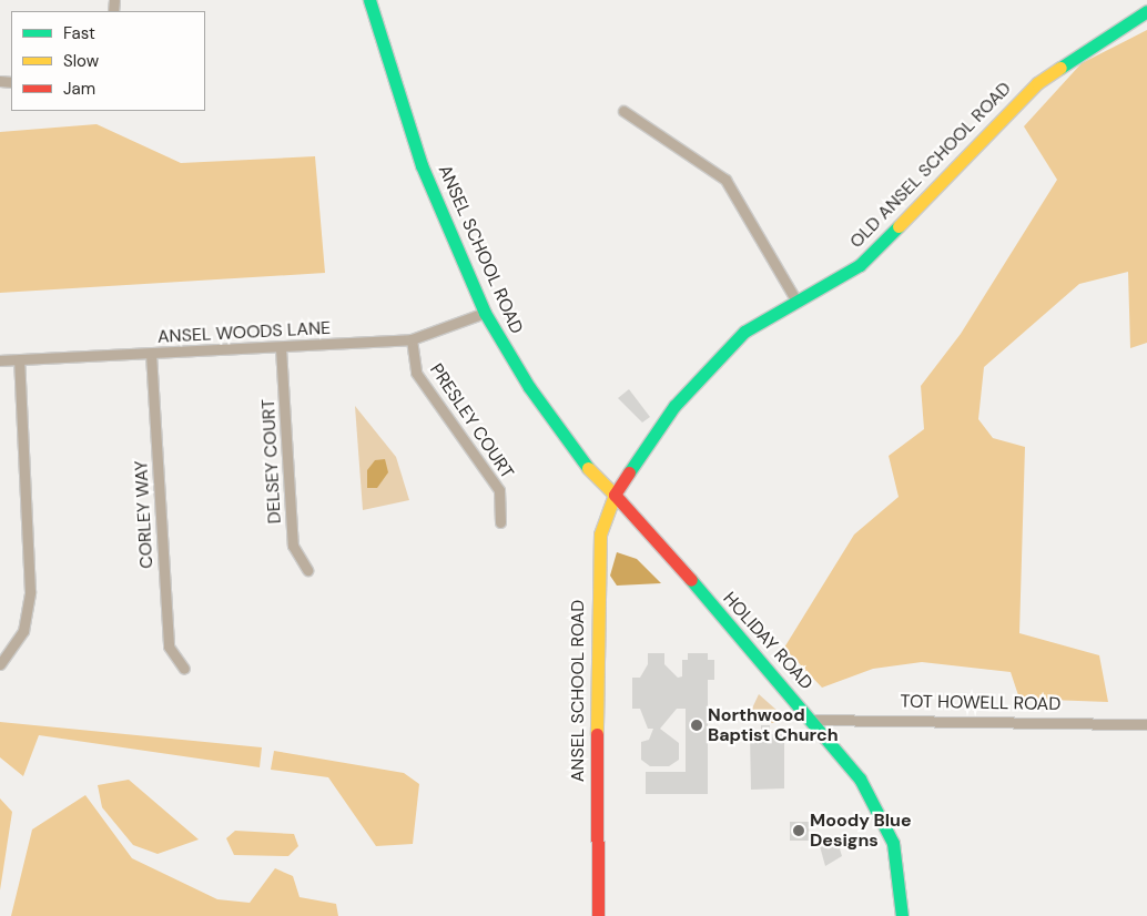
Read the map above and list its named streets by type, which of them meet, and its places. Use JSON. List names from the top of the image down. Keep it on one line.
{"streets":{"street":["OLD ANSEL SCHOOL ROAD","ANSEL SCHOOL ROAD","ANSEL WOODS LANE","PRESLEY COURT","DELSEY COURT","CORLEY WAY","HOLIDAY ROAD","TOT HOWELL ROAD"]},"crossings":[["OLD ANSEL SCHOOL ROAD","ANSEL SCHOOL ROAD"],["OLD ANSEL SCHOOL ROAD","HOLIDAY ROAD"],["ANSEL SCHOOL ROAD","ANSEL WOODS LANE"],["ANSEL SCHOOL ROAD","HOLIDAY ROAD"],["ANSEL WOODS LANE","PRESLEY COURT"],["ANSEL WOODS LANE","DELSEY COURT"],["ANSEL WOODS LANE","CORLEY WAY"],["HOLIDAY ROAD","TOT HOWELL ROAD"]],"places":["Northwood Baptist Church","Moody Blue Designs"],"legend":["Fast","Slow","Jam"]}
